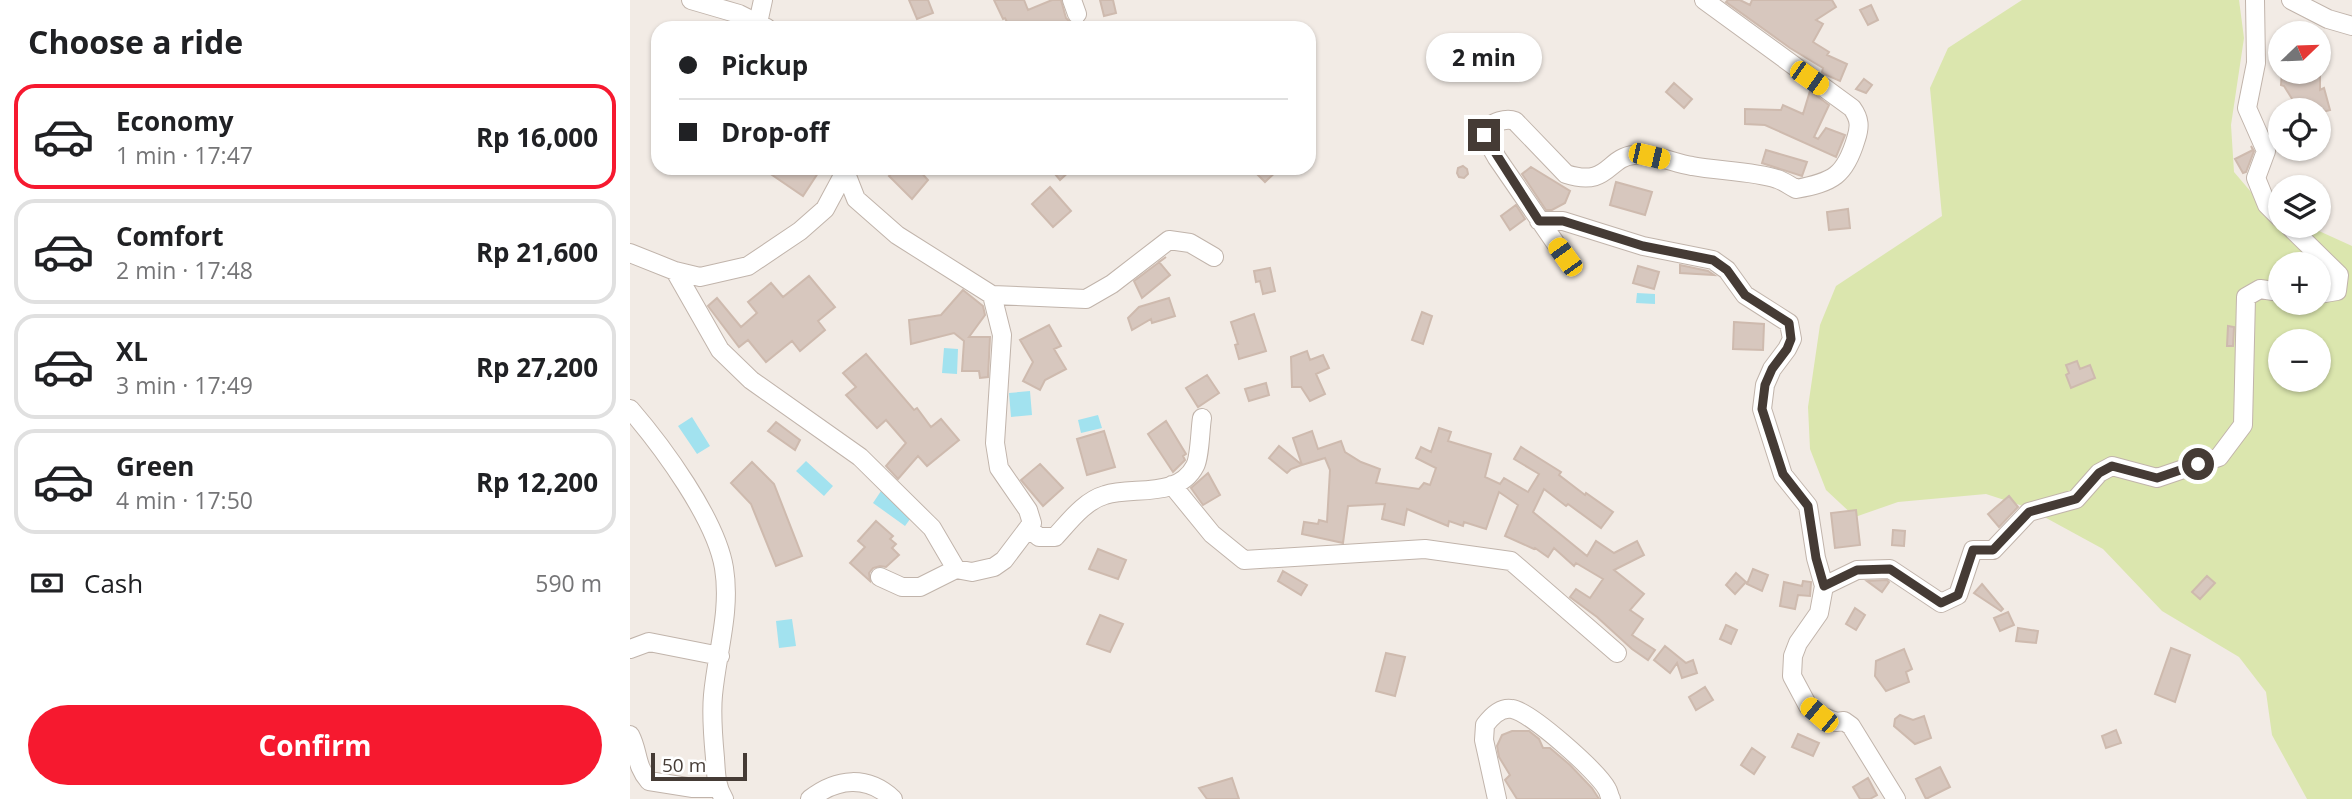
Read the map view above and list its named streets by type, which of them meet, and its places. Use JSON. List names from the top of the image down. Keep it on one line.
{"scale_bar":"50 m","north":"top right","page":{"heading":"Choose a ride","map_buttons":["+","−"],"banner":["Pickup","Drop-off"],"bubble":"2 min","list":[{"name":"Economy","note":"1 min · 17:47","value":"Rp 16,000"},{"name":"Comfort","note":"2 min · 17:48","value":"Rp 21,600"},{"name":"XL","note":"3 min · 17:49","value":"Rp 27,200"},{"name":"Green","note":"4 min · 17:50","value":"Rp 12,200"}],"pay":["Cash","590 m"],"buttons":"Confirm","scale":"50 m"}}
